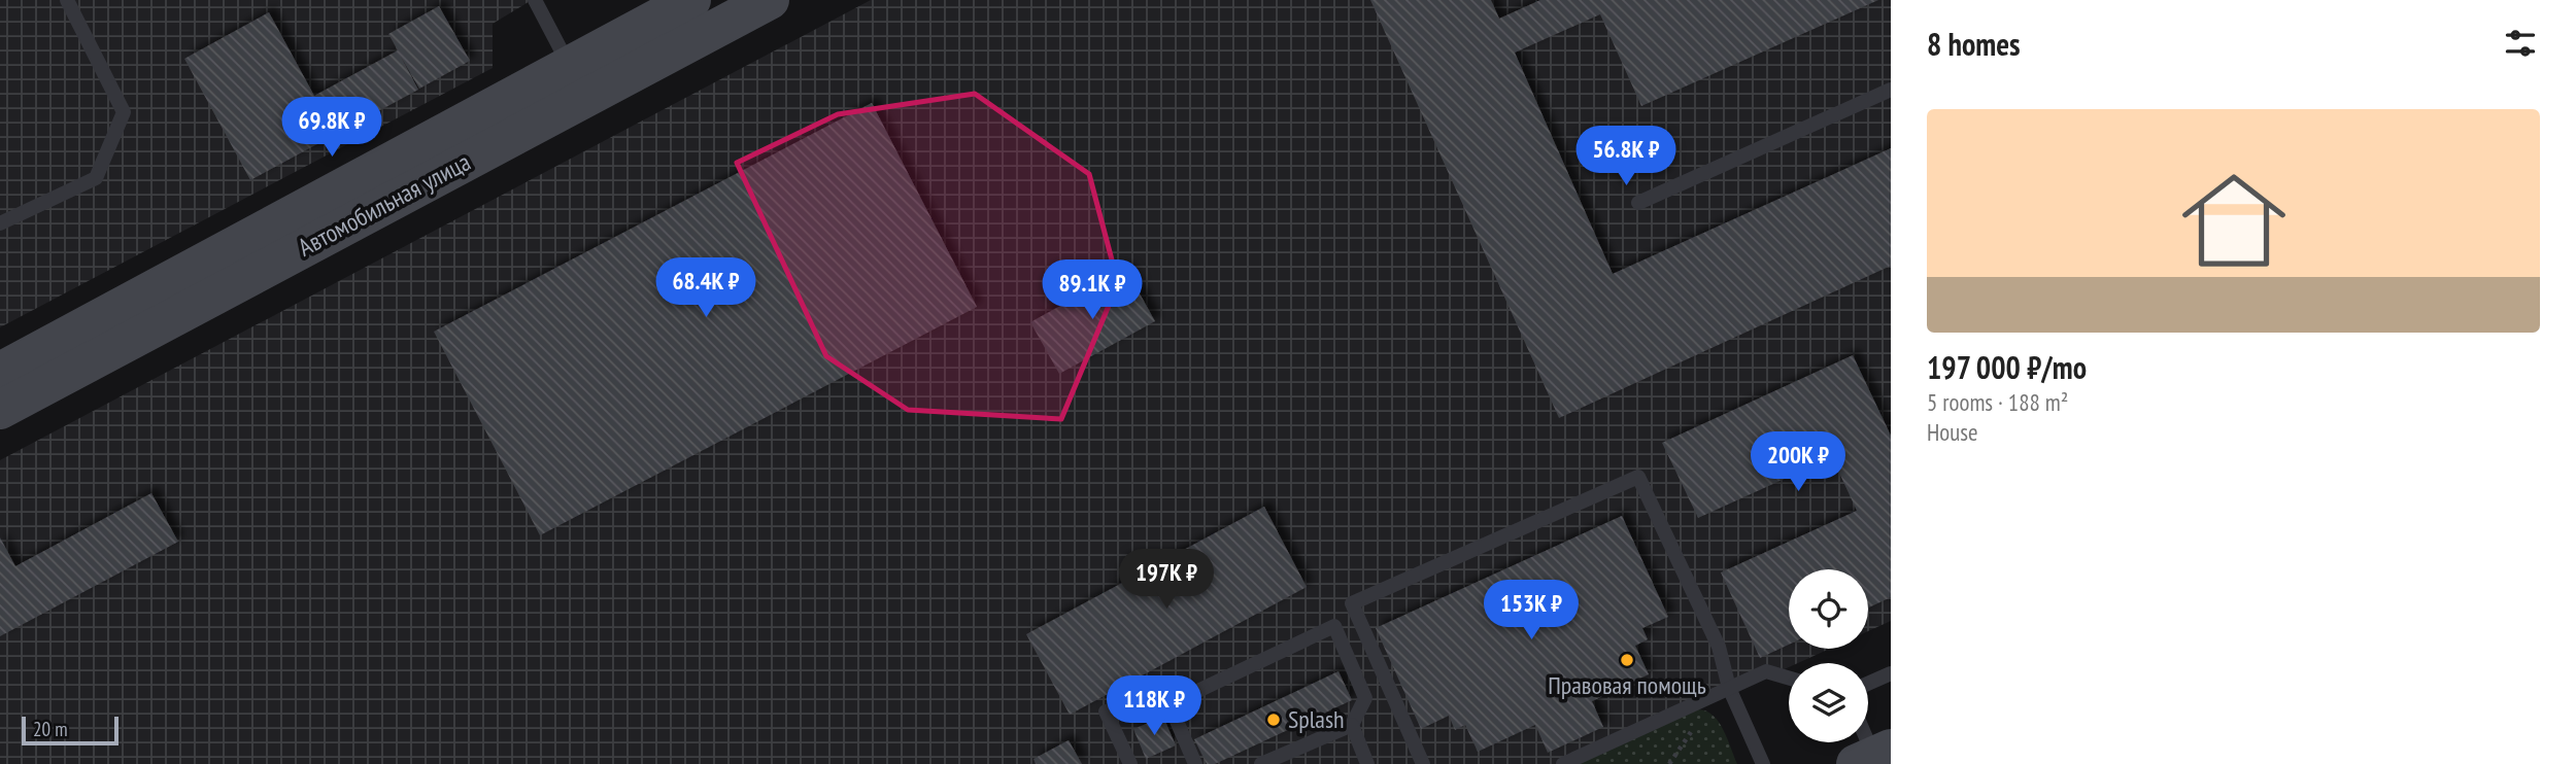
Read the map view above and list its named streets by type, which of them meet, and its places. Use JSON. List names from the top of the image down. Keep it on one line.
{"streets":{"main road":["Автомобильная улица"]},"places":["Правовая помощь","Splash"],"scale_bar":"20 m","page":{"heading":"8 homes","list":[{"name":"197 000 ₽/mo","note":"5 rooms · 188 m² · House"}],"price":["69.8K ₽","56.8K ₽","68.4K ₽","89.1K ₽","200K ₽","197K ₽","153K ₽","118K ₽"],"scale":"20 m"}}
